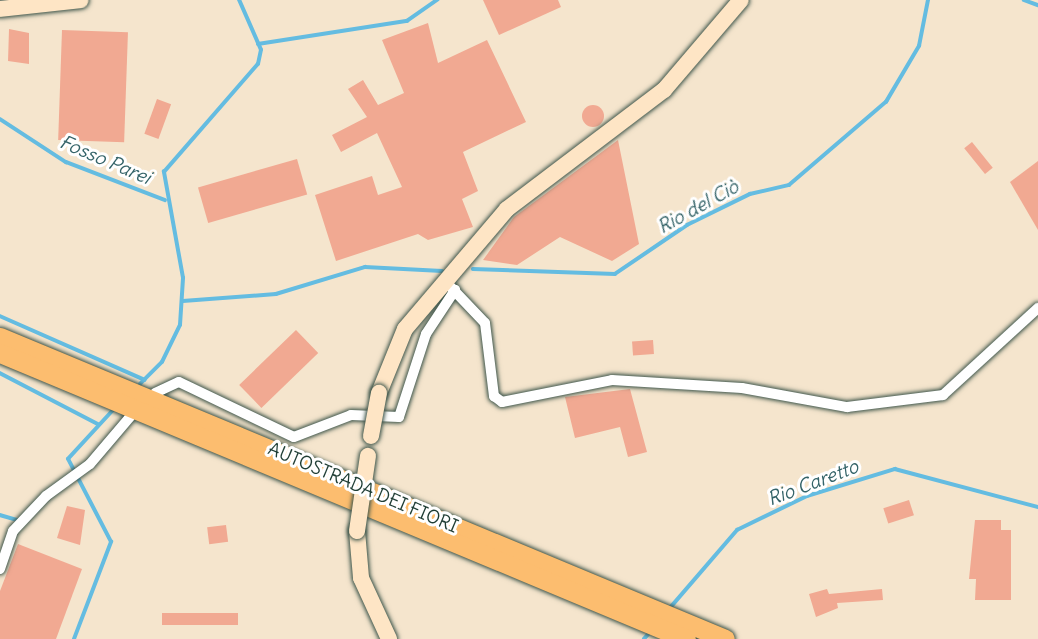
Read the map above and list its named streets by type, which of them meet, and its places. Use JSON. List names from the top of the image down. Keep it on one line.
{"streets":{"highway":["AUTOSTRADA DEI FIORI"]},"water":["Fosso Parei","Rio del Ciò","Rio Caretto"]}
